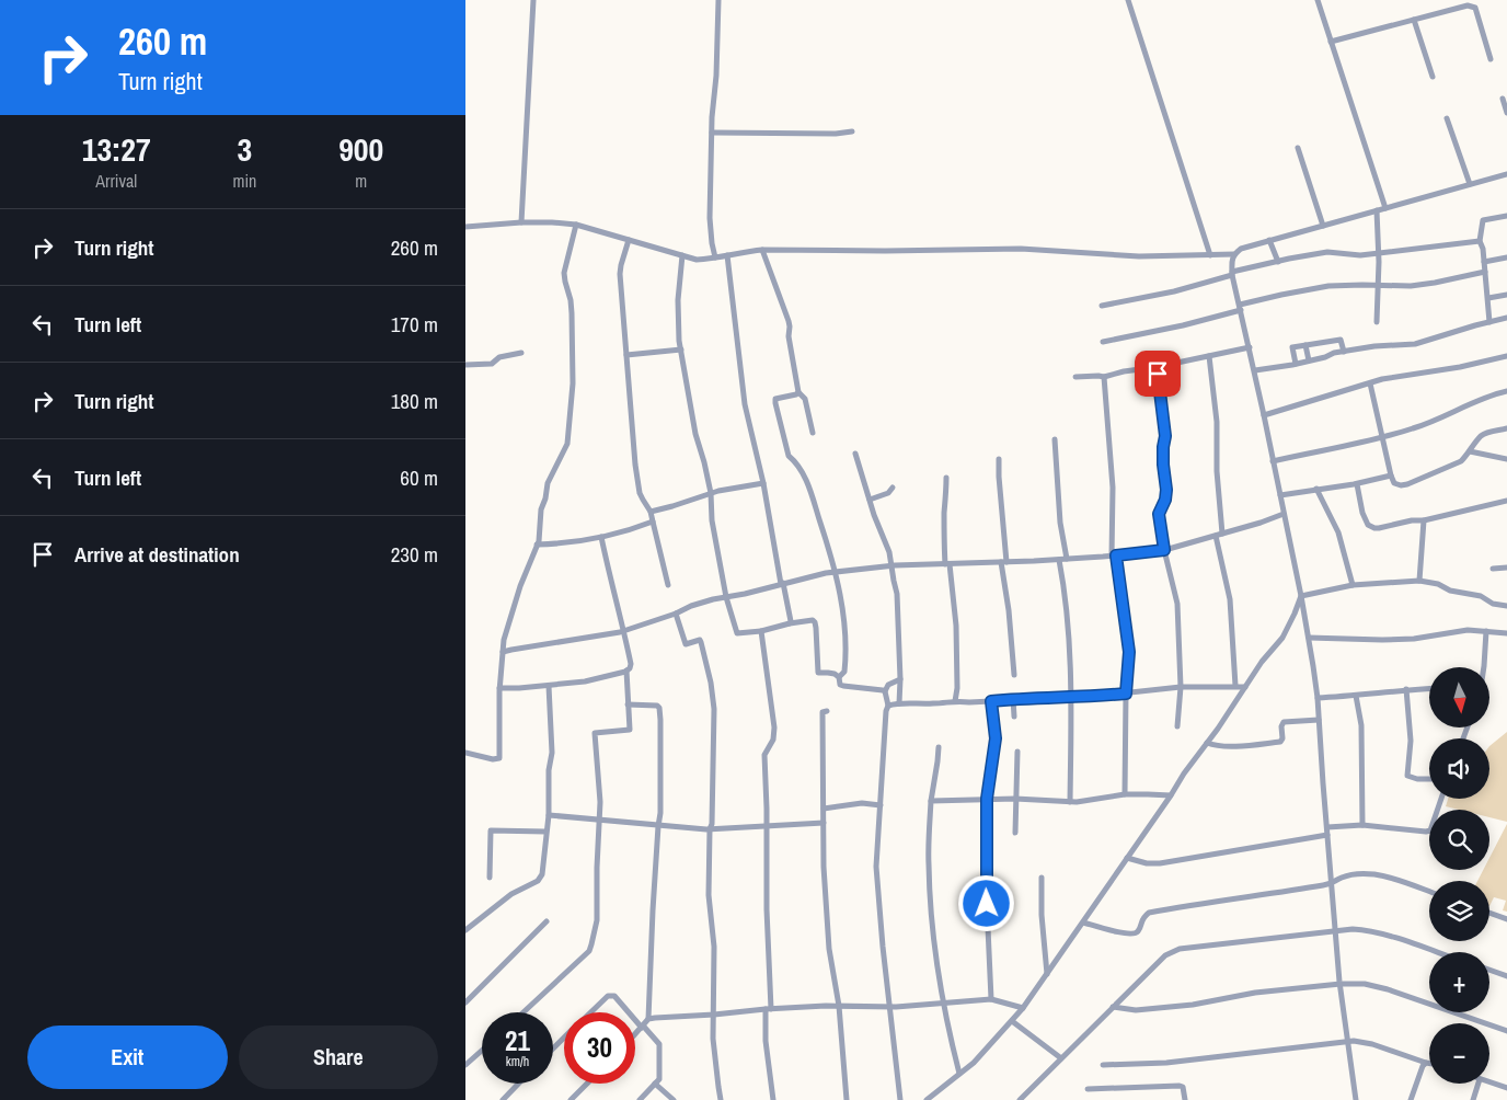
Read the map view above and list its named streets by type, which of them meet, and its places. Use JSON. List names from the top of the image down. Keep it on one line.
{"north":"bottom","page":{"turn":["260 m","Turn right"],"eta":["13:27","Arrival","3","min","900","m"],"list":[{"name":"Turn right","value":"260 m"},{"name":"Turn left","value":"170 m"},{"name":"Turn right","value":"180 m"},{"name":"Turn left","value":"60 m"},{"name":"Arrive at destination","value":"230 m"}],"map_buttons":["+","−"],"speed":"21 km/h","limit":"30","buttons":["Exit","Share"]}}
